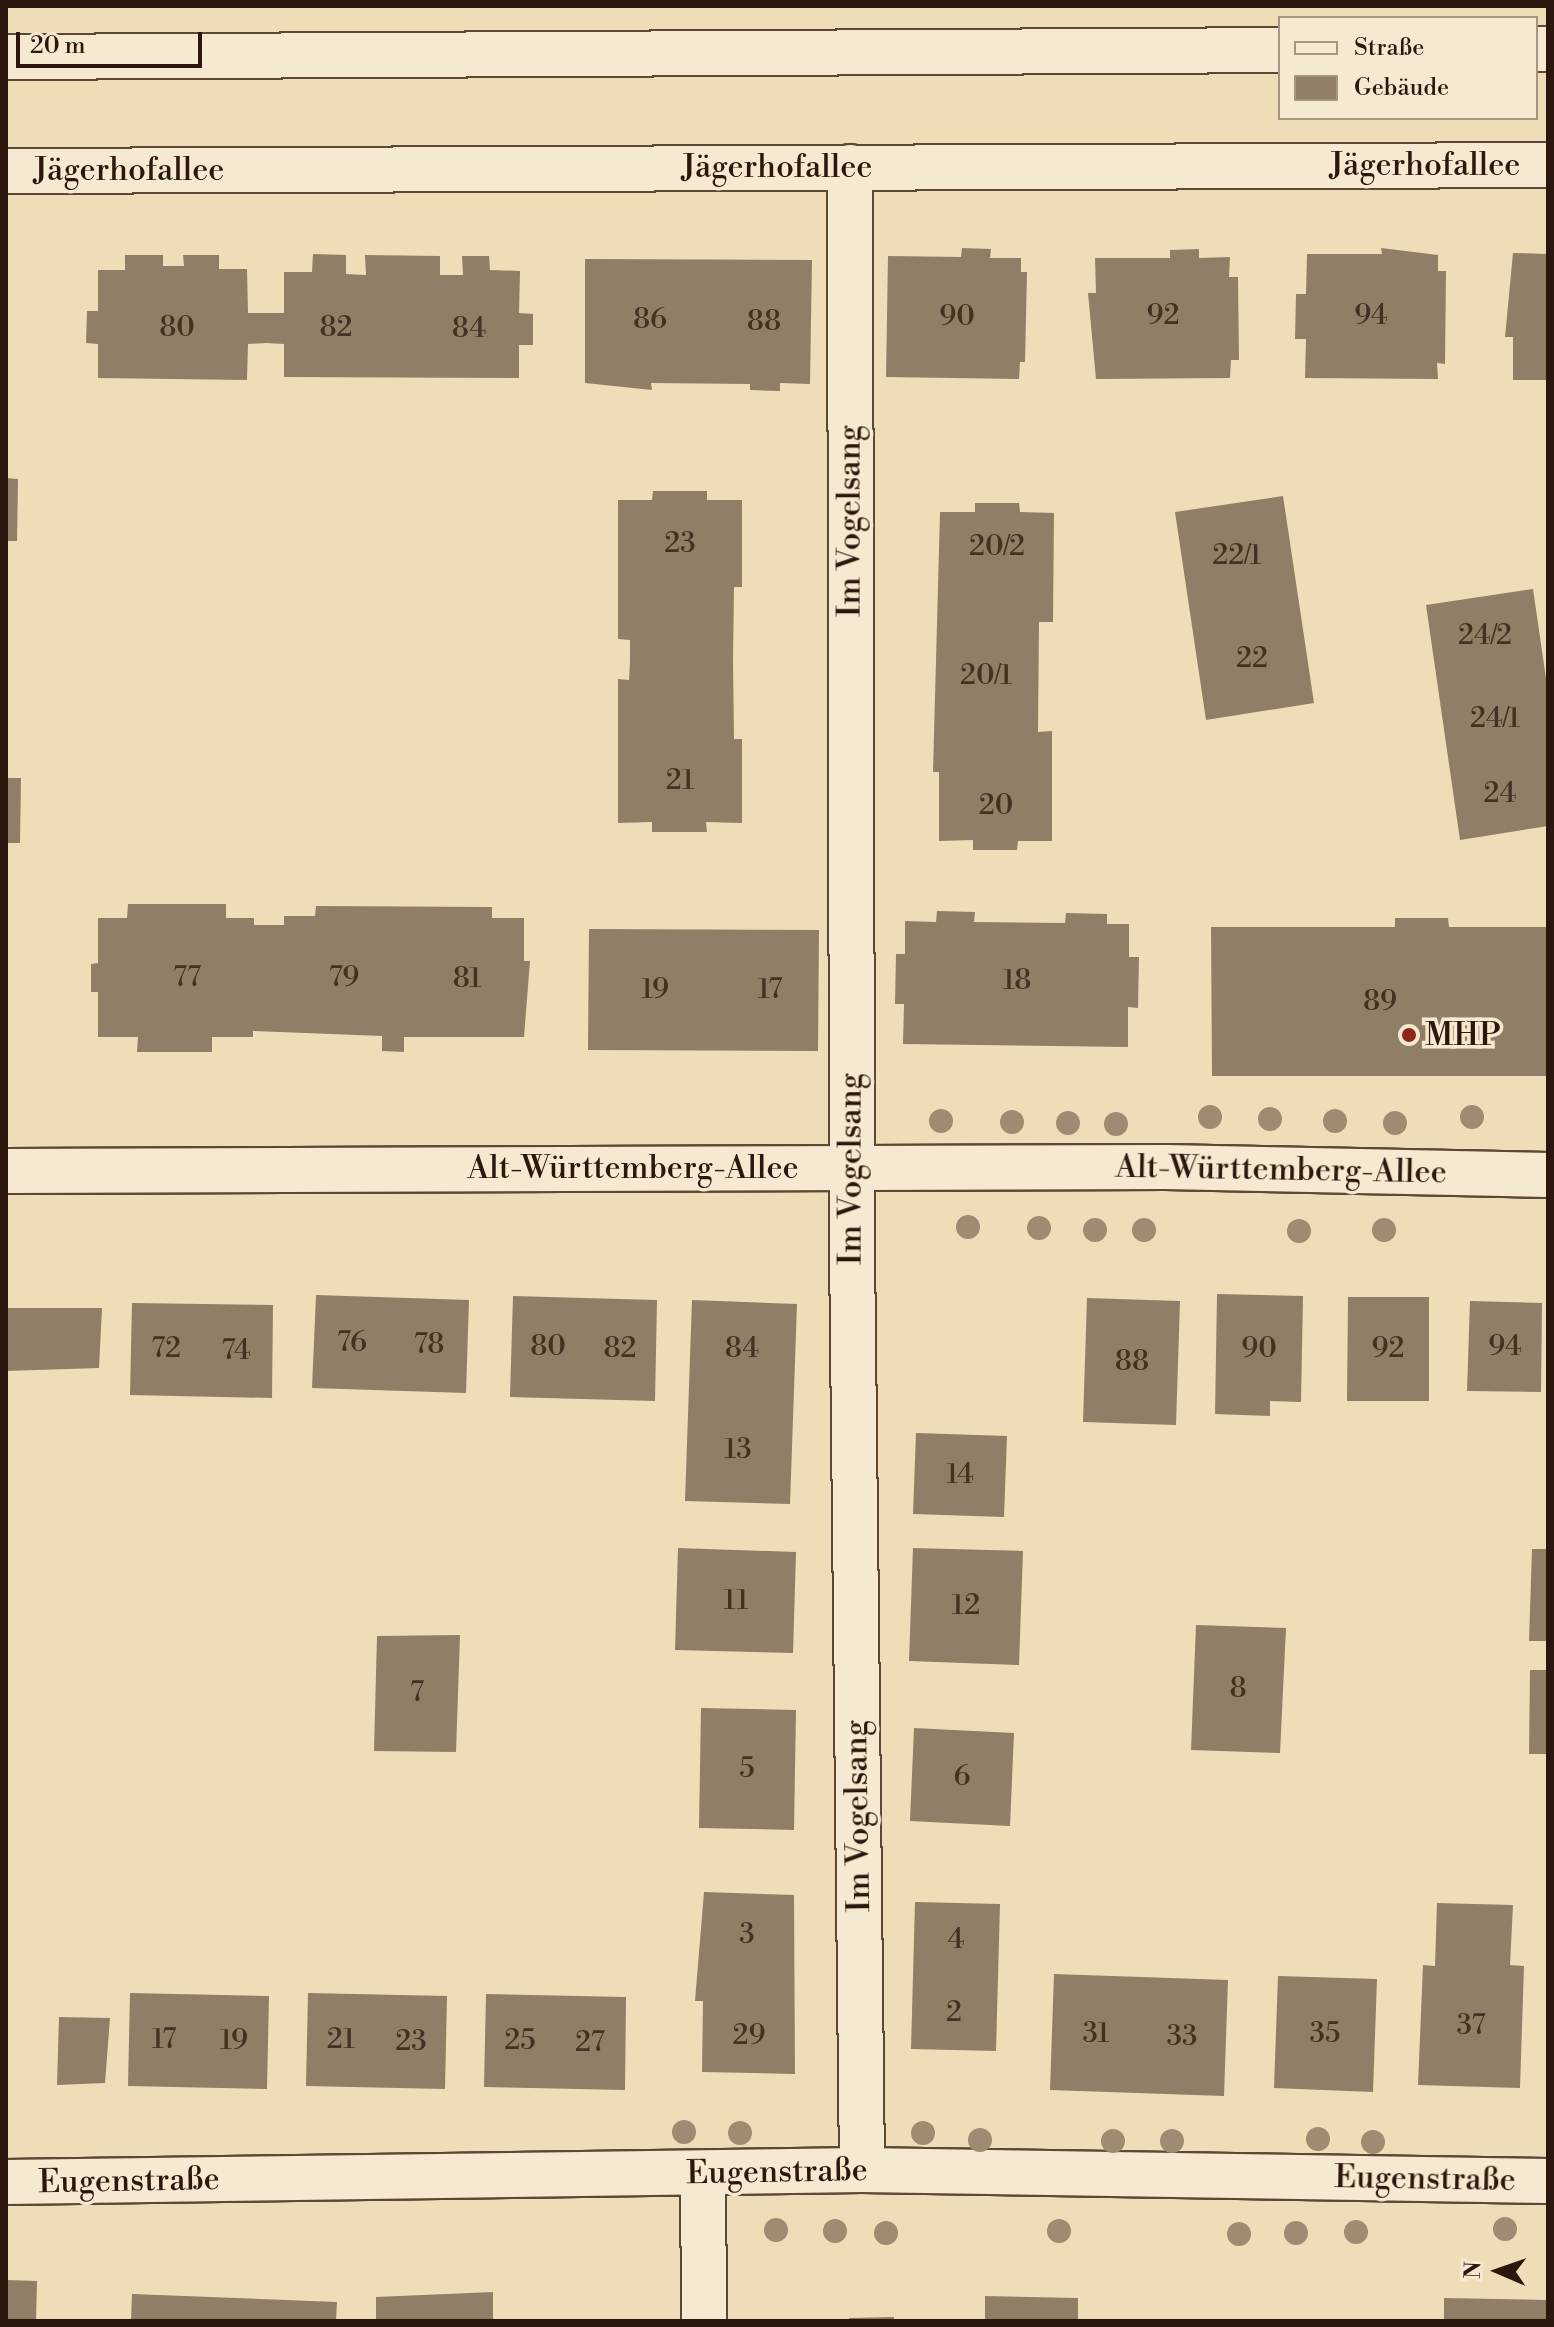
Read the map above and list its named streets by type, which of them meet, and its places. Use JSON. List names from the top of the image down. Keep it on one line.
{"streets":{"street":["Jägerhofallee","Im Vogelsang","Alt-Württemberg-Allee","Eugenstraße"]},"crossings":[["Jägerhofallee","Im Vogelsang"],["Im Vogelsang","Alt-Württemberg-Allee"],["Im Vogelsang","Eugenstraße"]],"places":["MHP"],"house_numbers":["92","94","90","86","88","80","82","84","23","20/2","22/1","24/2","22","20/1","24/1","21","24","20","77","79","81","18","19","17","89","76","78","80","94","72","82","84","90","92","74","88","13","14","11","12","8","7","5","6","3","4","2","37","31","35","29","33","17","21","19","25","23","27"],"legend":["Straße","Gebäude"],"scale_bar":"20 m","north":"left"}
